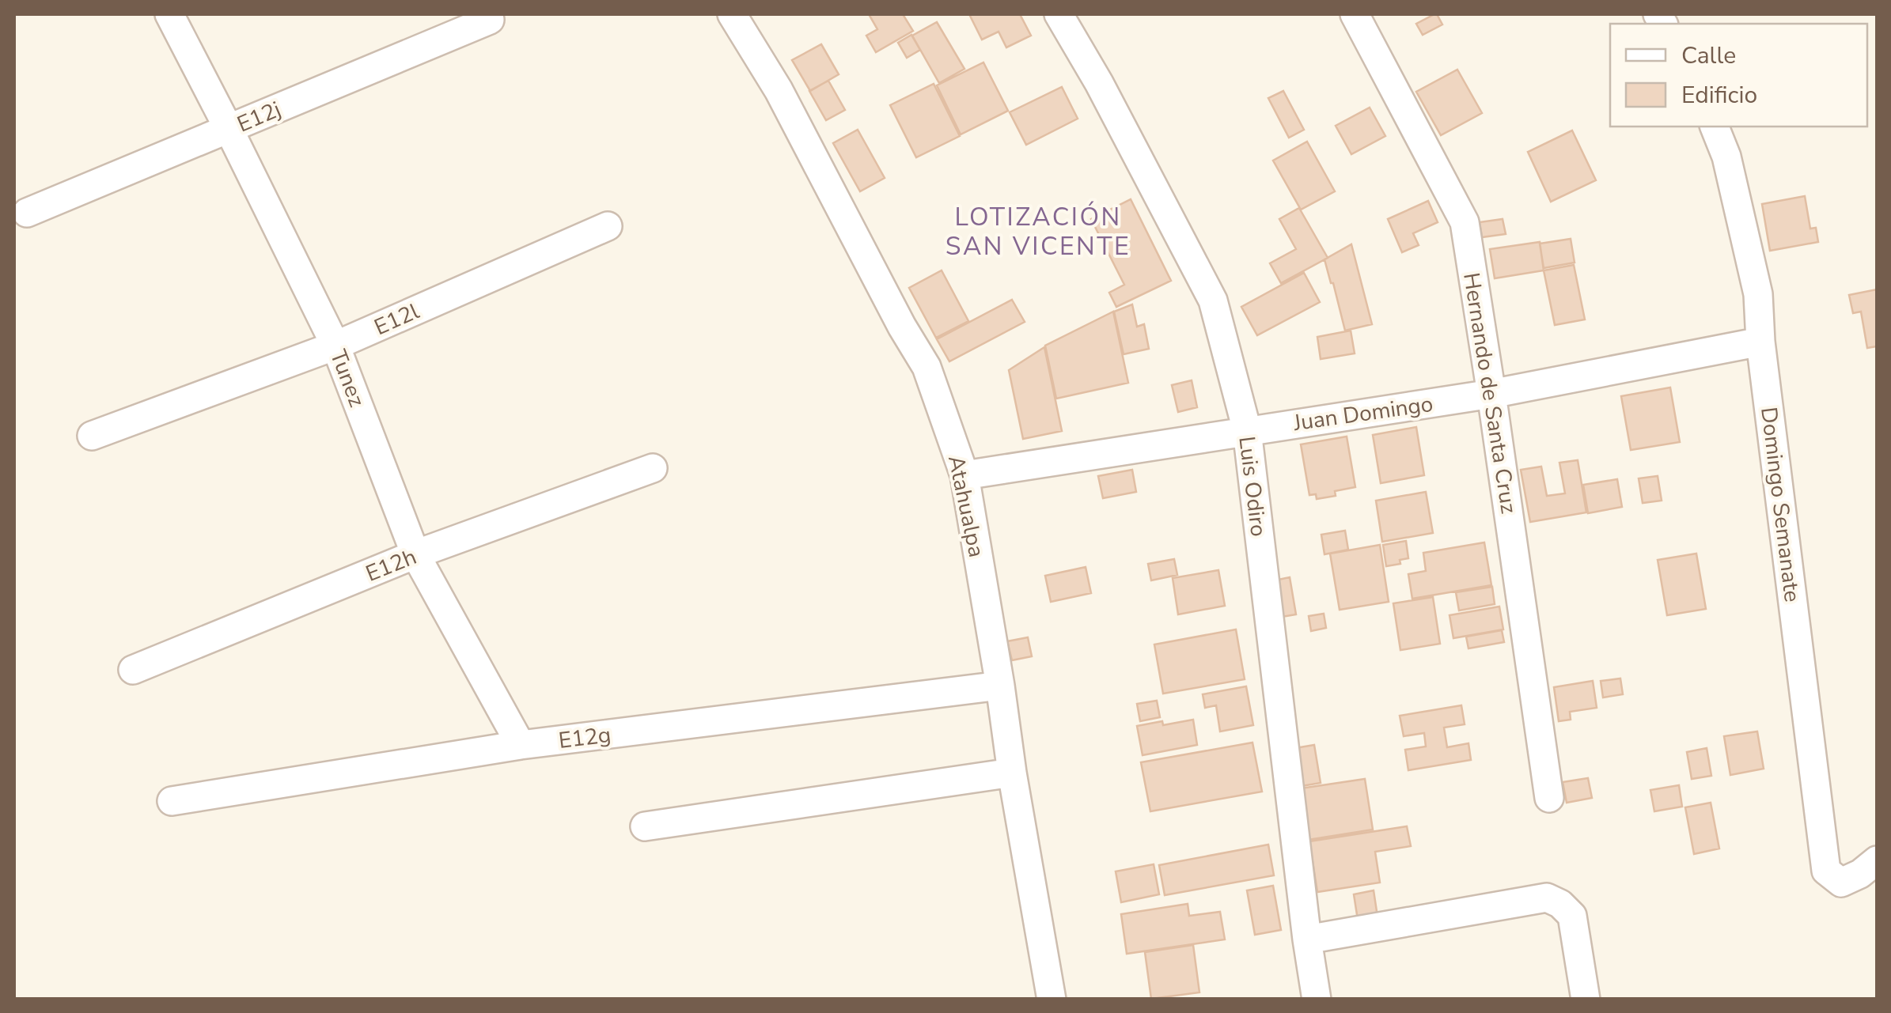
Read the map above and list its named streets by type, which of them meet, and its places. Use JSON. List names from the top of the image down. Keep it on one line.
{"streets":{"street":["E12j","E12l","Tunez","Hernando de Santa Cruz","Juan Domingo","Luis Odiro","Domingo Semanate","Atahualpa","E12h","E12g"]},"crossings":[["E12j","Tunez"],["E12l","Tunez"],["Tunez","E12h"],["Tunez","E12g"],["Hernando de Santa Cruz","Juan Domingo"],["Juan Domingo","Luis Odiro"],["Juan Domingo","Domingo Semanate"],["Juan Domingo","Atahualpa"],["Atahualpa","E12g"]],"districts":["LOTIZACIÓN SAN VICENTE"],"legend":["Calle","Edificio"]}
